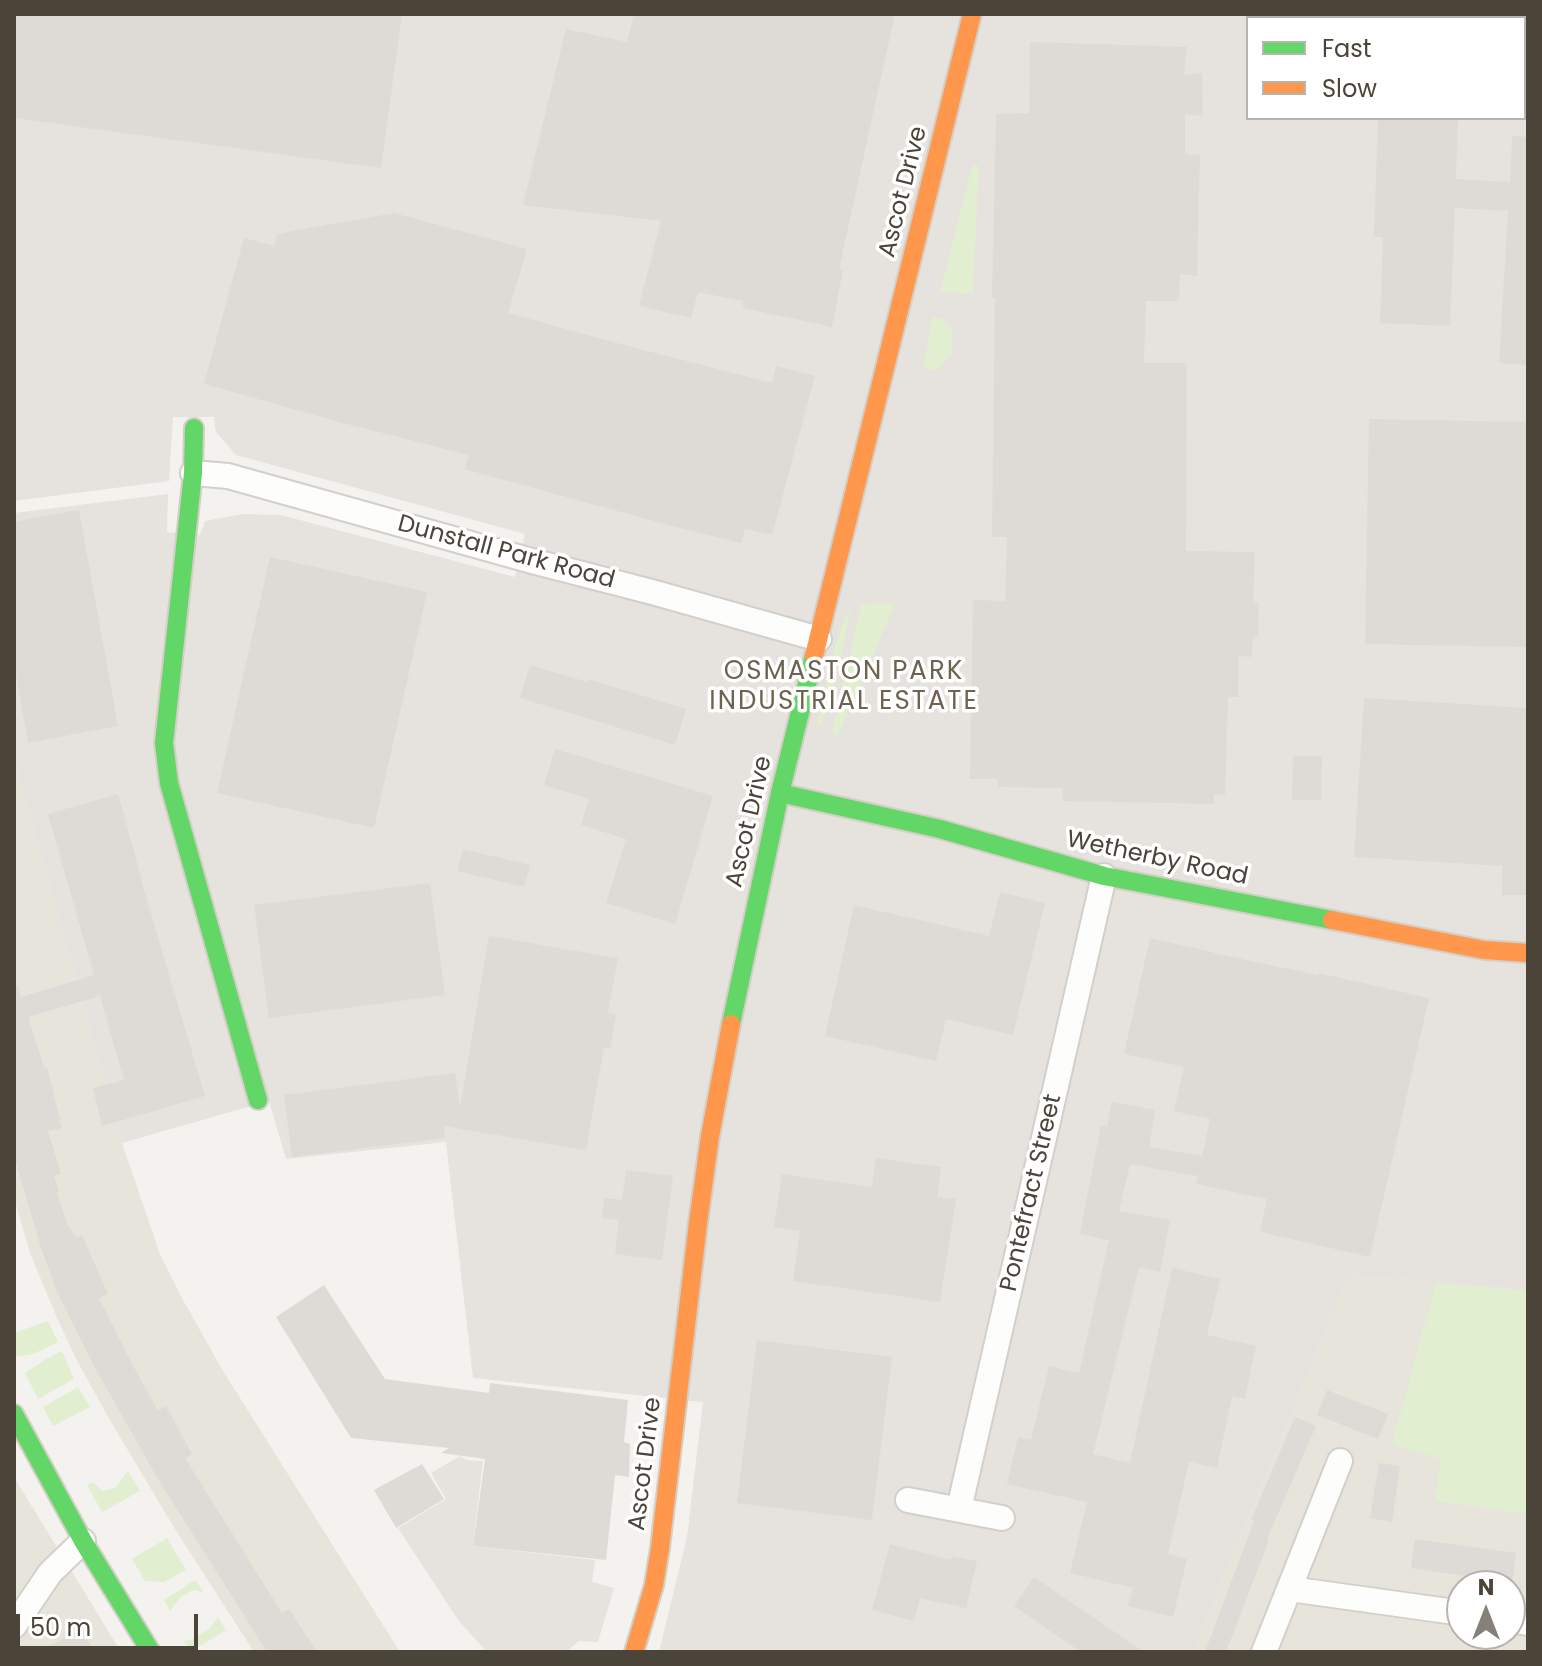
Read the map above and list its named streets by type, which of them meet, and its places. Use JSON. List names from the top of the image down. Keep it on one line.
{"streets":{"street":["Ascot Drive","Dunstall Park Road","Wetherby Road","Pontefract Street"]},"crossings":[["Ascot Drive","Dunstall Park Road"],["Ascot Drive","Wetherby Road"],["Wetherby Road","Pontefract Street"]],"districts":["OSMASTON PARK INDUSTRIAL ESTATE"],"legend":["Fast","Slow"],"scale_bar":"50 m","north":"top"}
